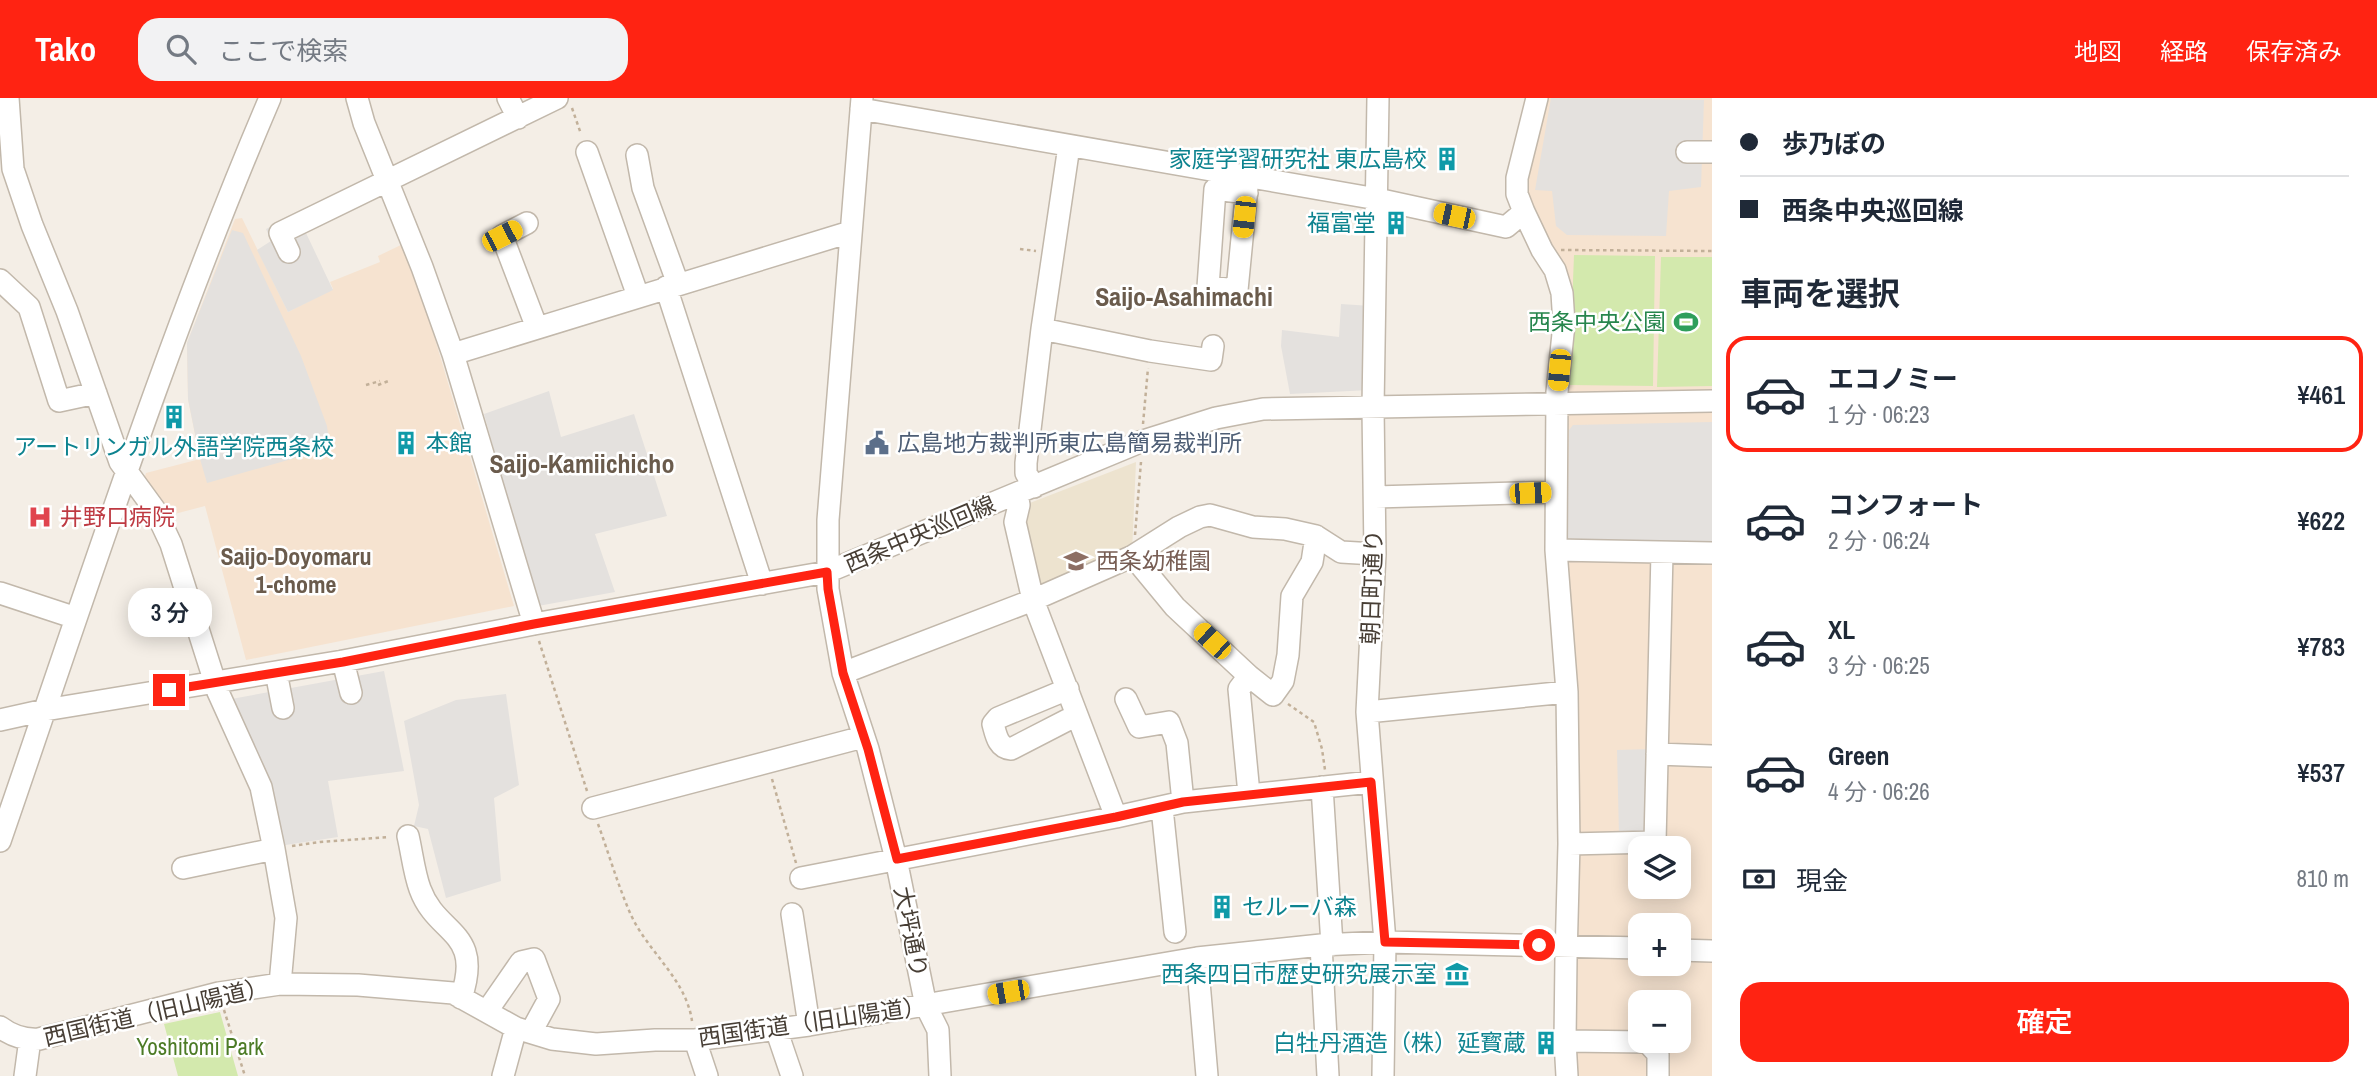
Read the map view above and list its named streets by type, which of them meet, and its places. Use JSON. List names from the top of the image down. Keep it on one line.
{"streets":{"street":["西条中央巡回線","朝日町通り","大坪通り","西国街道（旧山陽道）"]},"crossings":[["西条中央巡回線","朝日町通り"],["西条中央巡回線","大坪通り"],["朝日町通り","西国街道（旧山陽道）"],["大坪通り","西国街道（旧山陽道）"]],"districts":["Saijo-Asahimachi","Saijo-Kamiichicho","Saijo-Doyomaru 1-chome"],"parks":["Yoshitomi Park"],"places":{"building":["家庭学習研究社 東広島校","福富堂","アートリンガル外語学院西条校","本館","セルーバ森","白牡丹酒造（株）延寳蔵"],"sports":["西条中央公園"],"public building":["広島地方裁判所東広島簡易裁判所"],"hospital":["井野口病院"],"school or university":["西条幼稚園"],"museum":["西条四日市歴史研究展示室"]},"page":{"header":"Tako","search":"ここで検索","nav":["地図","経路","保存済み"],"banner":["歩乃ぼの","西条中央巡回線"],"heading":"車両を選択","list":[{"name":"エコノミー","note":"1 分 · 06:23","value":"¥461"},{"name":"コンフォート","note":"2 分 · 06:24","value":"¥622"},{"name":"XL","note":"3 分 · 06:25","value":"¥783"},{"name":"Green","note":"4 分 · 06:26","value":"¥537"}],"bubble":"3 分","map_buttons":["+","−"],"pay":["現金","810 m"],"buttons":"確定"}}
